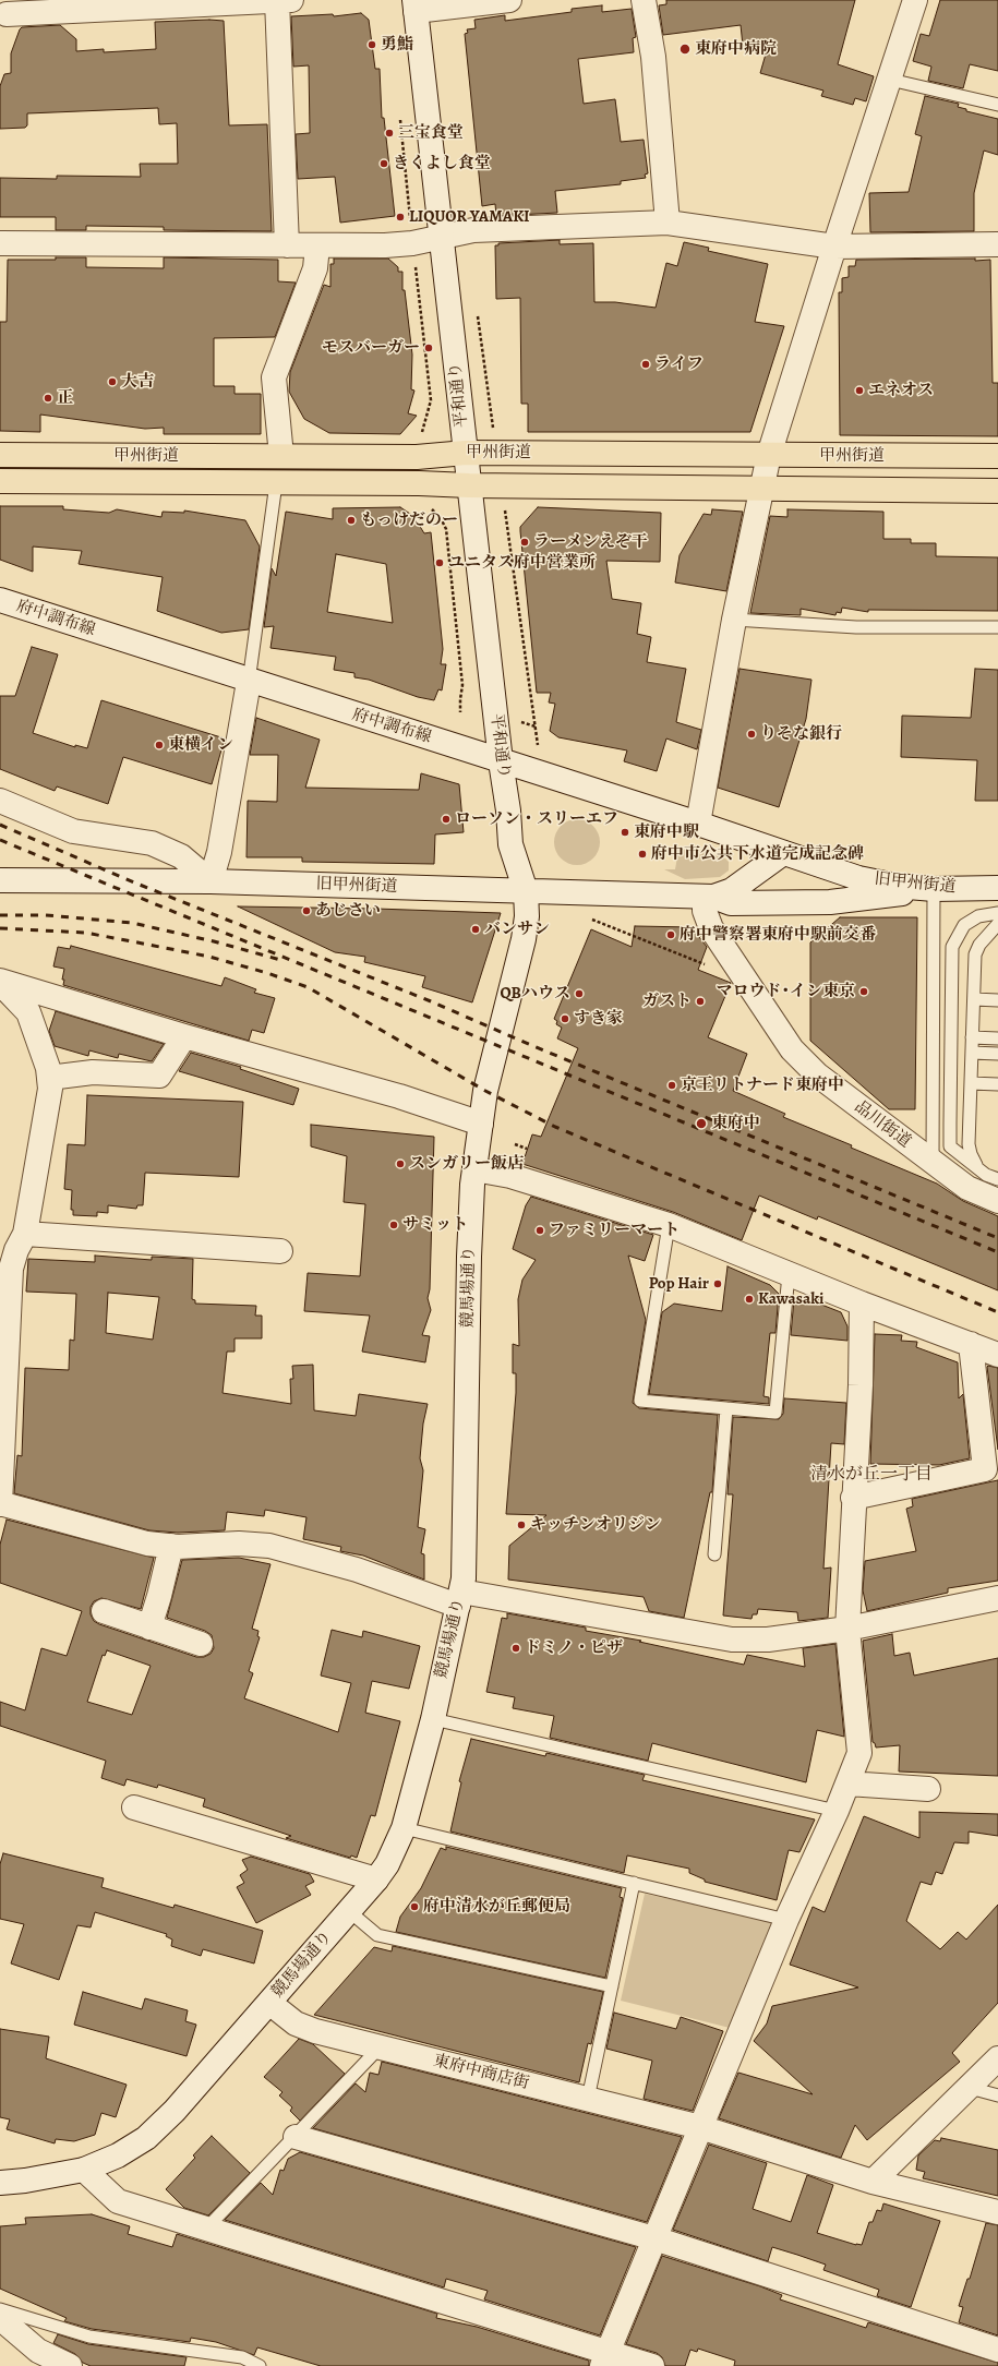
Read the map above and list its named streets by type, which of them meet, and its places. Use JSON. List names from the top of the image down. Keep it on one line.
{"streets":{"highway":["甲州街道"],"street":["平和通り","府中調布線","旧甲州街道","品川街道","競馬場通り","東府中商店街"]},"crossings":[["平和通り","甲州街道"],["平和通り","府中調布線"],["平和通り","旧甲州街道"],["平和通り","競馬場通り"],["府中調布線","旧甲州街道"],["旧甲州街道","品川街道"],["旧甲州街道","競馬場通り"],["競馬場通り","東府中商店街"]],"districts":["清水が丘一丁目"],"places":["勇鮨","東府中病院","三宝食堂","きくよし食堂","LIQUOR YAMAKI","モスバーガー","ライフ","大吉","エネオス","正","もっけだのー","ラーメンえぞ干","ユニタス府中営業所","りそな銀行","東横イン","ローソン・スリーエフ","東府中駅","府中市公共下水道完成記念碑","あじさい","バンサン","府中警察署東府中駅前交番","マロウド･イン東京","QBハウス","ガスト","すき家","京王リトナード東府中","東府中","スンガリー飯店","サミット","ファミリーマート","Pop Hair","Kawasaki","キッチンオリジン","ドミノ・ピザ","府中清水が丘郵便局"]}
